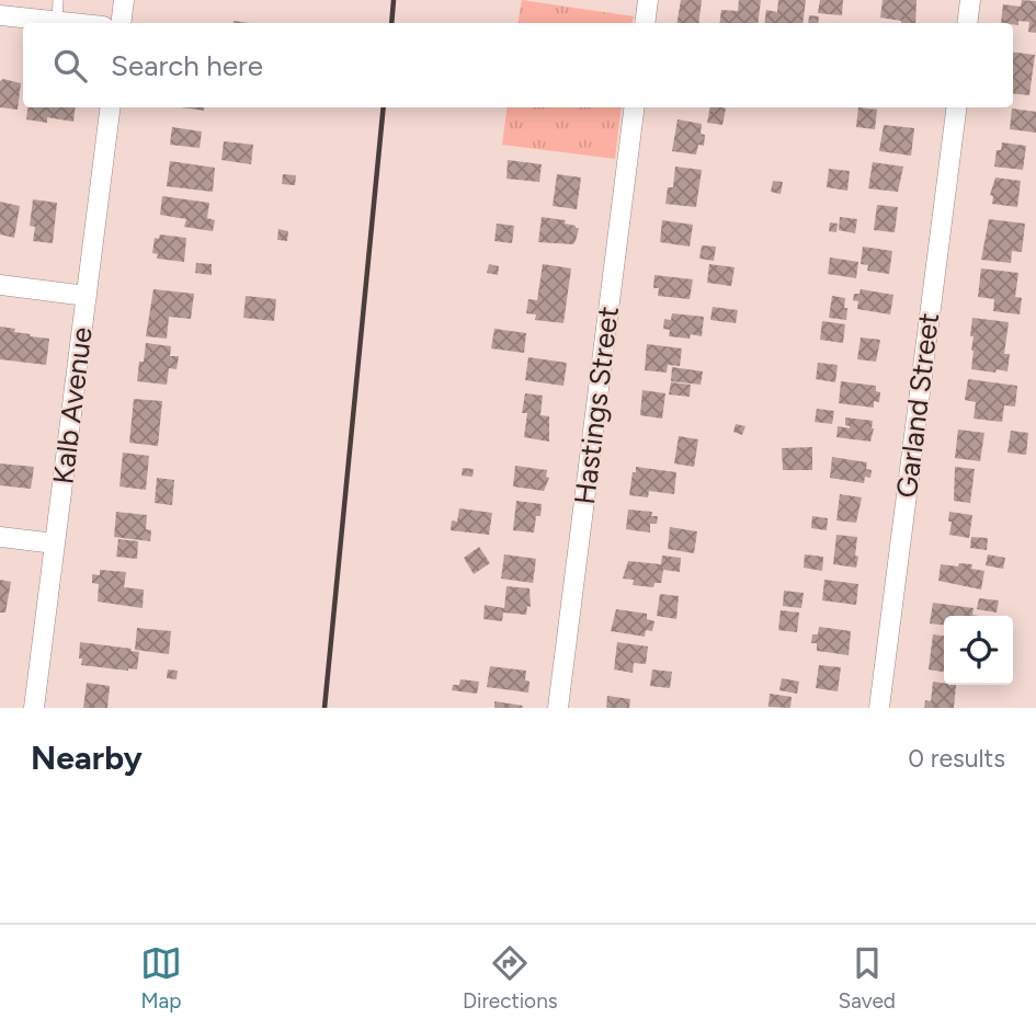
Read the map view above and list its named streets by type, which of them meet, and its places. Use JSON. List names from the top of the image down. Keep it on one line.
{"streets":{"street":["Kalb Avenue","Hastings Street","Garland Street"]},"page":{"search":"Search here","heading":["Nearby","0 results"],"nav":["Map","Directions","Saved"]}}
